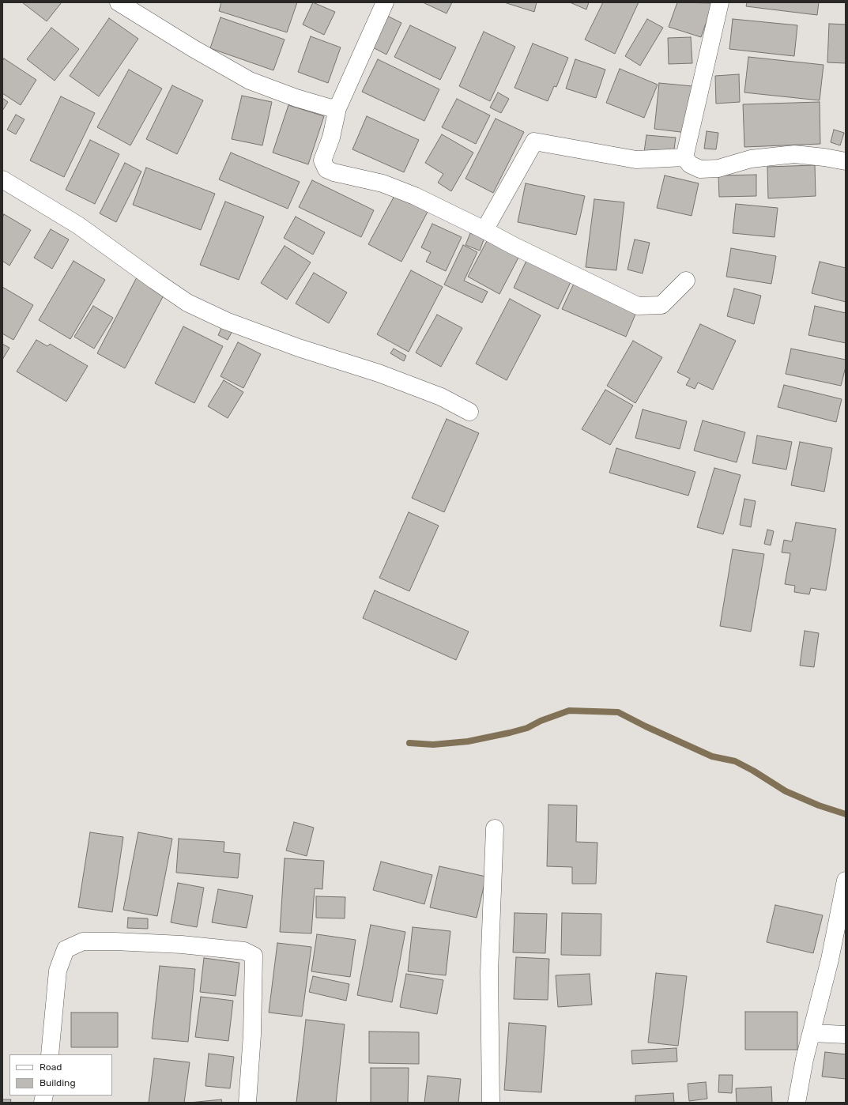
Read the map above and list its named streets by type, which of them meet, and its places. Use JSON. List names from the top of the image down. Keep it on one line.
{"legend":["Road","Building"]}
